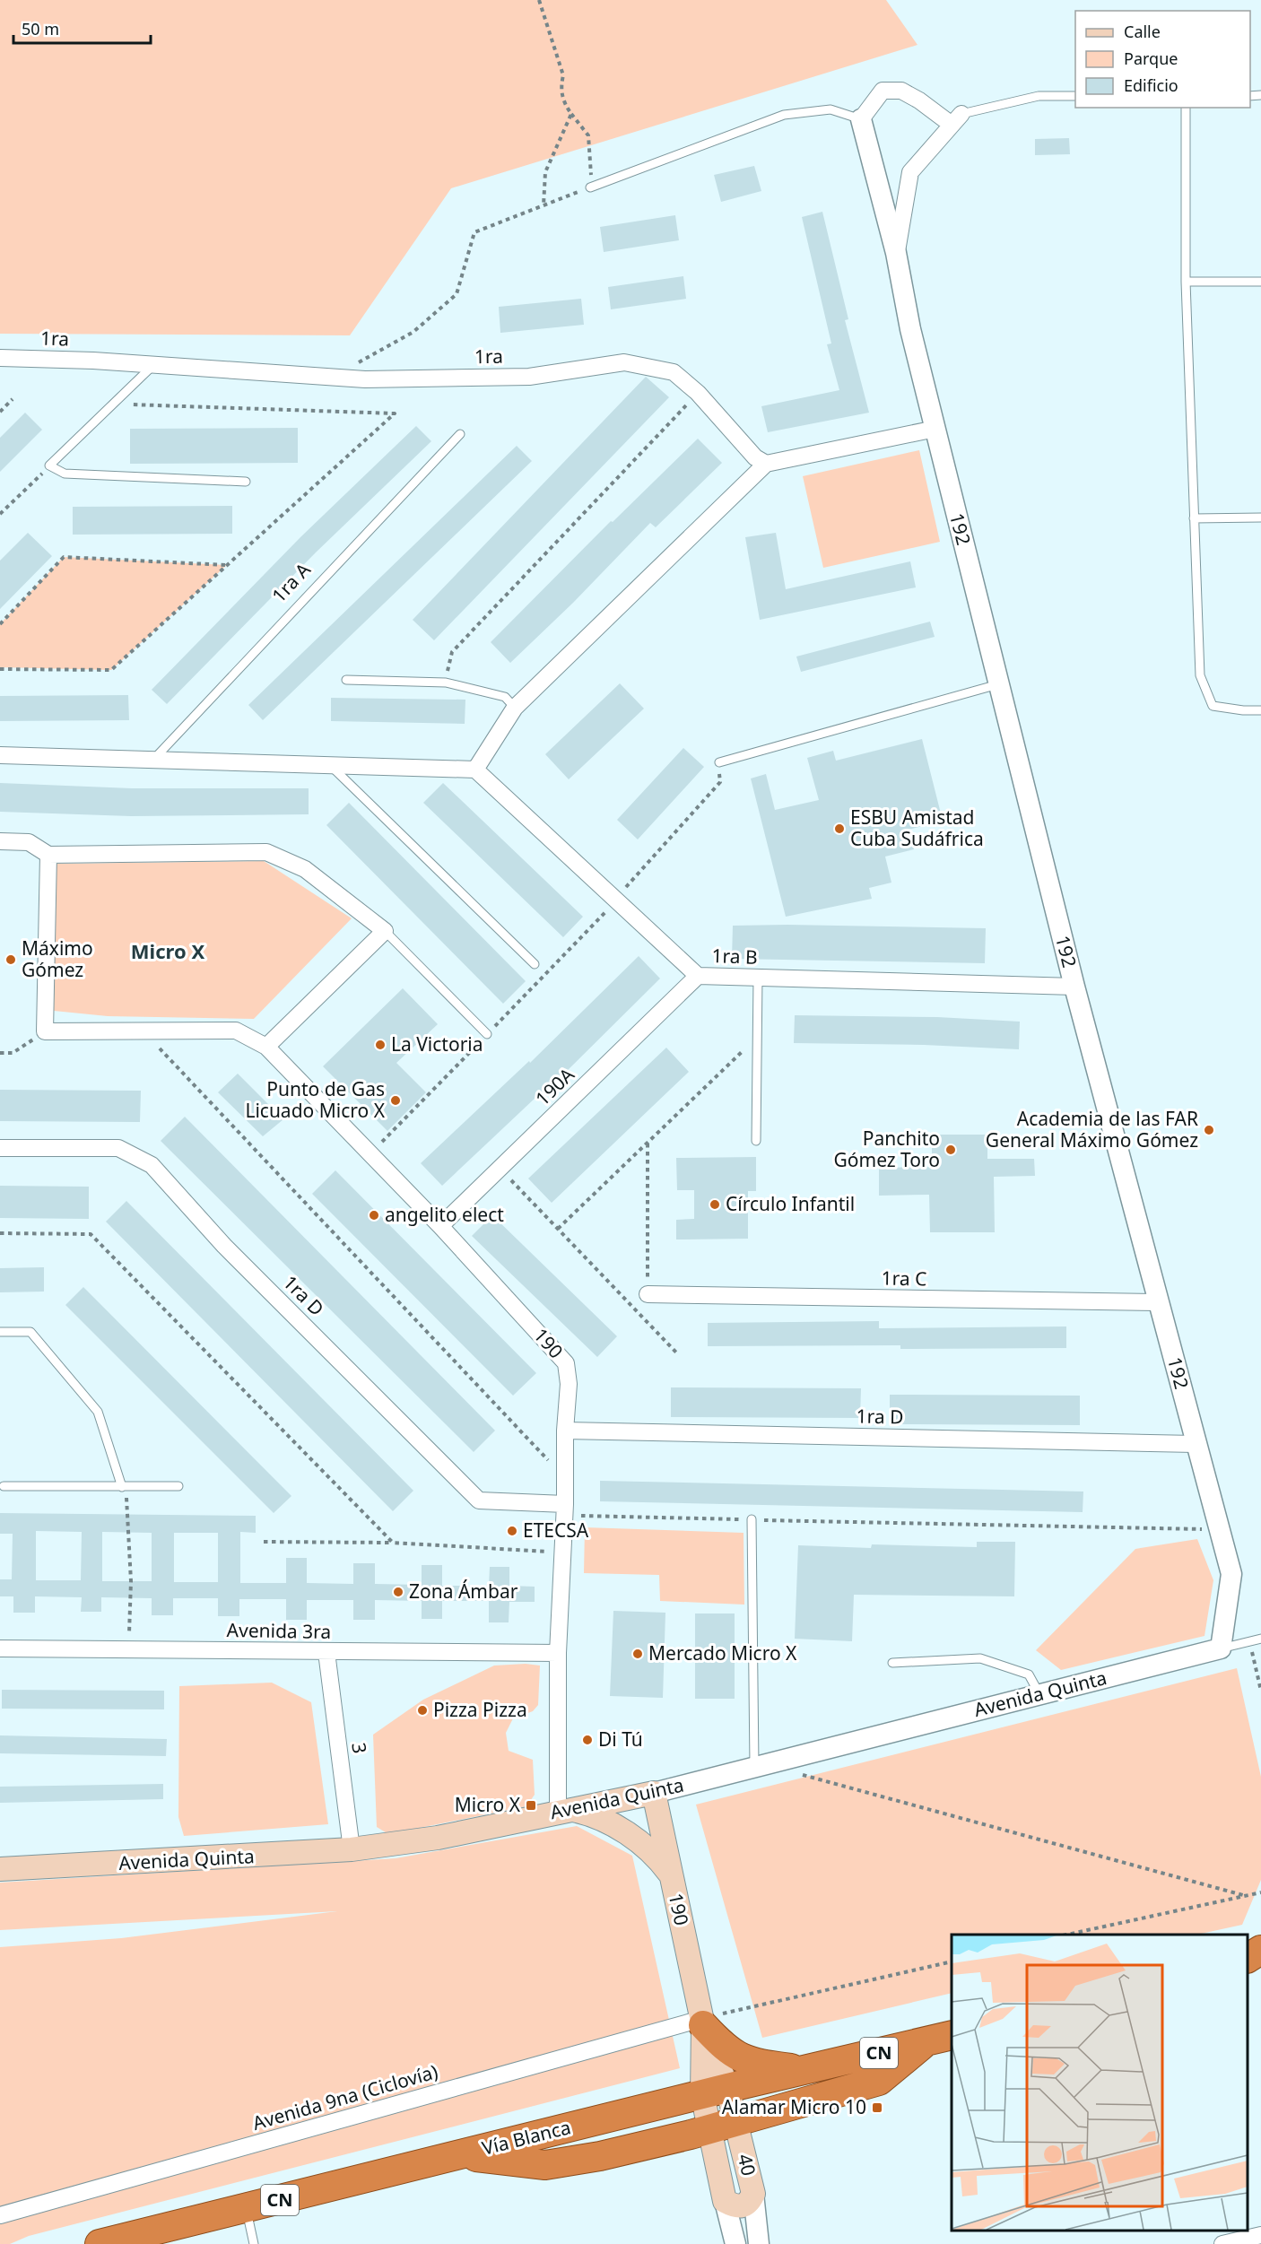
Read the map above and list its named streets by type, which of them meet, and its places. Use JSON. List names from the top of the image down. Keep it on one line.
{"streets":{"highway":["CN","Vía Blanca"],"main road":["190","Avenida Quinta","40"],"street":["1ra","192","1ra B","190A","1ra C","1ra D","Avenida 3ra","3","Avenida 9na (Ciclovía)"],"lane":["1ra A"]},"crossings":[["192","1ra B"],["192","1ra C"],["192","1ra D"],["192","Avenida Quinta"],["1ra B","190A"],["190A","190"],["1ra D","190"],["190","Avenida 3ra"],["190","Avenida Quinta"],["190","Avenida 9na (Ciclovía)"],["190","Vía Blanca"],["190","40"],["Avenida 3ra","3"],["Avenida Quinta","3"],["Vía Blanca","40"]],"districts":["Micro X"],"places":{"other":["ESBU Amistad Cuba Sudáfrica","Máximo Gómez","La Victoria","Punto de Gas Licuado Micro X","Academia de las FAR General Máximo Gómez","Panchito Gómez Toro","Círculo Infantil","angelito elect","ETECSA","Zona Ámbar","Mercado Micro X","Pizza Pizza","Di Tú"],"transit":["Micro X","Alamar Micro 10"]},"legend":["Calle","Parque","Edificio"],"scale_bar":"50 m"}
